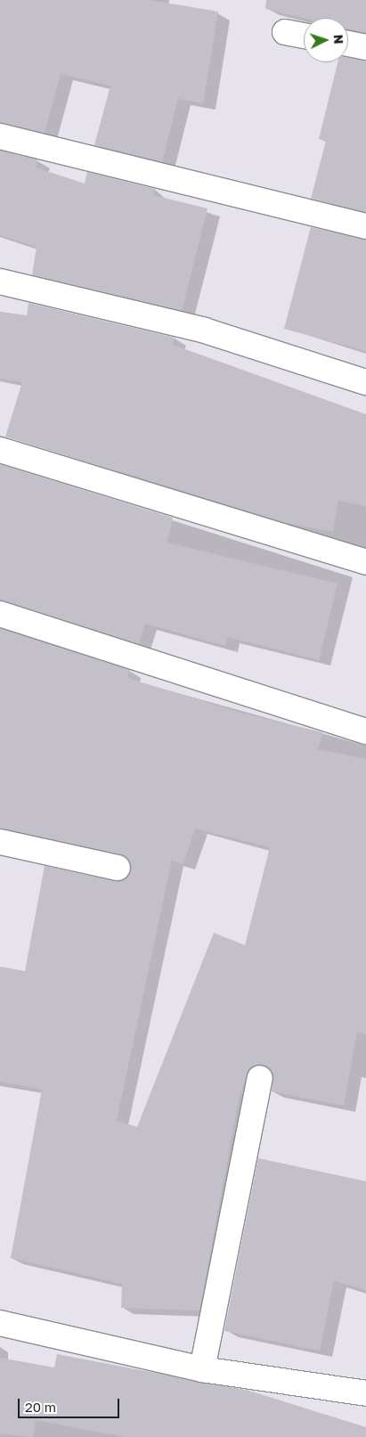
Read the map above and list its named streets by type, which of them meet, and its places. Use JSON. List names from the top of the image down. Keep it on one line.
{"scale_bar":"20 m","north":"right"}
